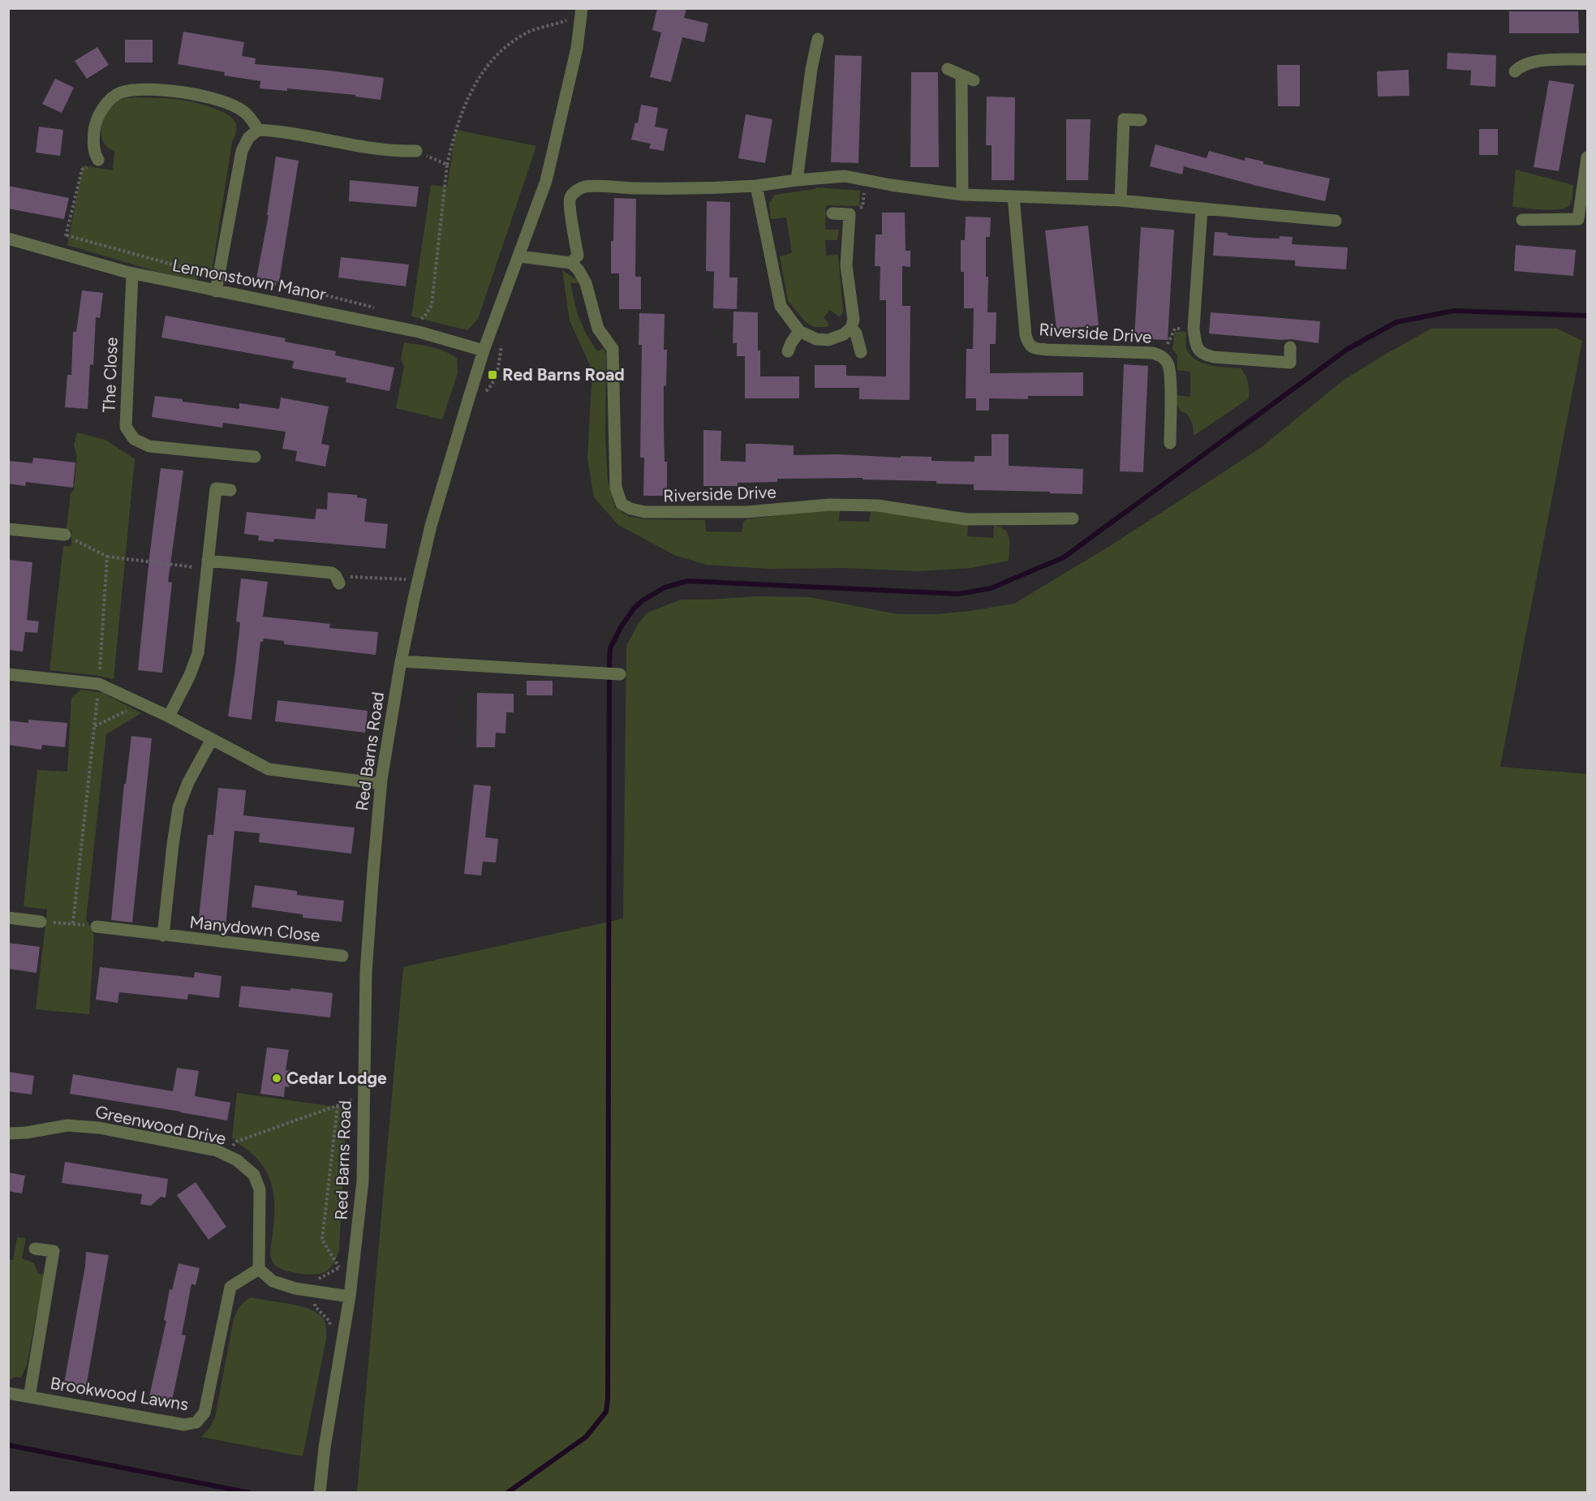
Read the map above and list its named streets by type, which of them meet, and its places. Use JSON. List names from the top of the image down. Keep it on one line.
{"streets":{"street":["Lennonstown Manor","Riverside Drive","The Close","Red Barns Road","Manydown Close","Greenwood Drive","Brookwood Lawns"]},"crossings":[["Lennonstown Manor","The Close"],["Lennonstown Manor","Red Barns Road"],["Greenwood Drive","Brookwood Lawns"]],"places":{"transit":["Red Barns Road"],"other":["Cedar Lodge"]}}
